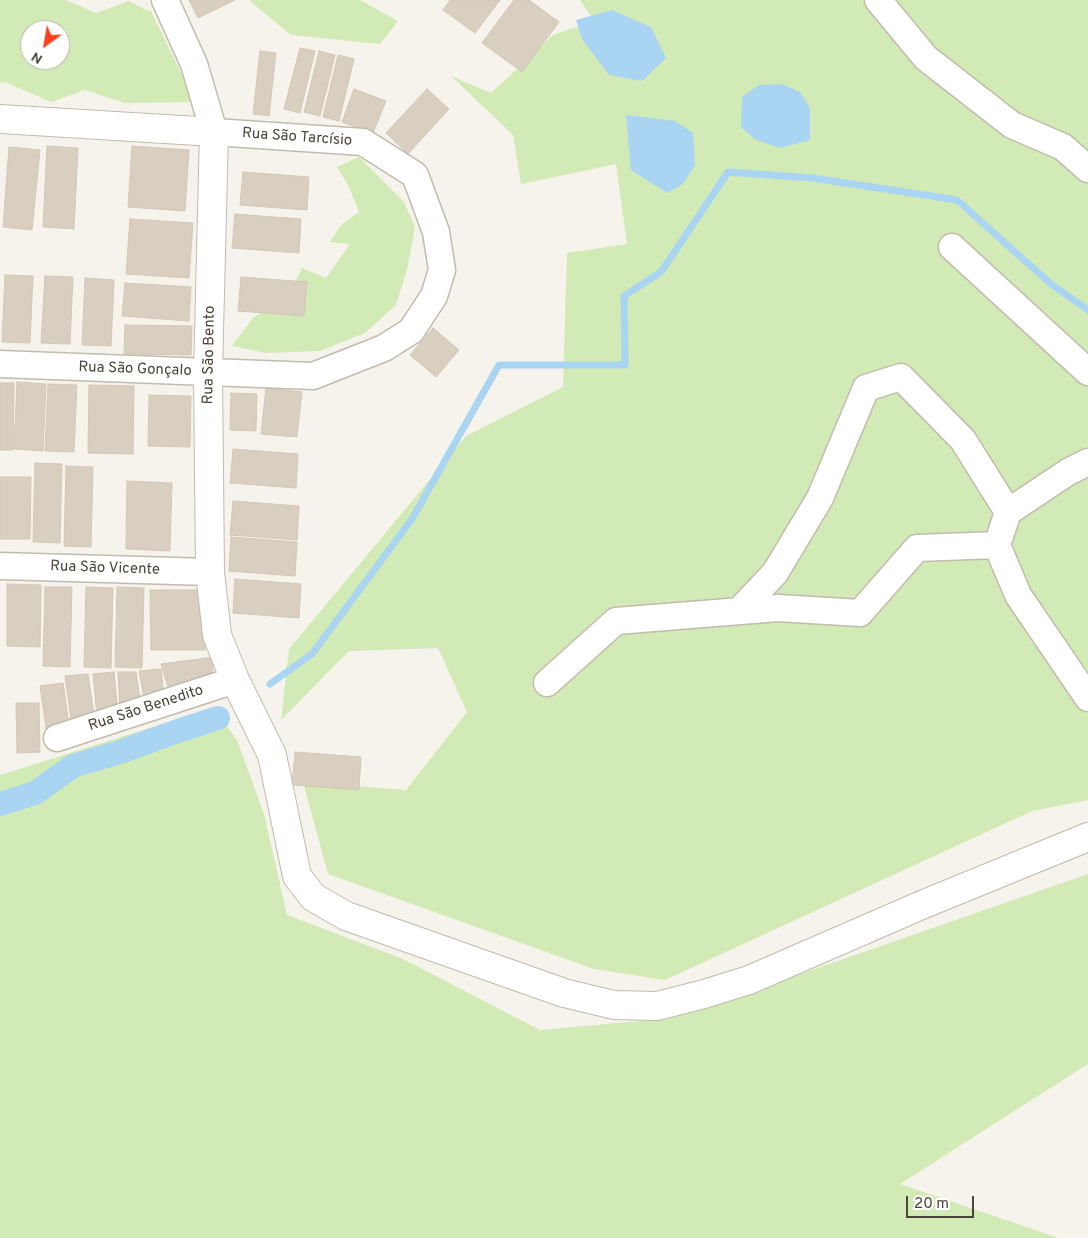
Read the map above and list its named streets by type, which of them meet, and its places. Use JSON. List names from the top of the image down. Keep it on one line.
{"streets":{"street":["Rua São Tarcísio","Rua São Bento","Rua São Gonçalo","Rua São Vicente","Rua São Benedito"]},"crossings":[["Rua São Tarcísio","Rua São Bento"],["Rua São Tarcísio","Rua São Gonçalo"],["Rua São Bento","Rua São Gonçalo"],["Rua São Bento","Rua São Vicente"],["Rua São Bento","Rua São Benedito"]],"scale_bar":"20 m","north":"bottom left"}
